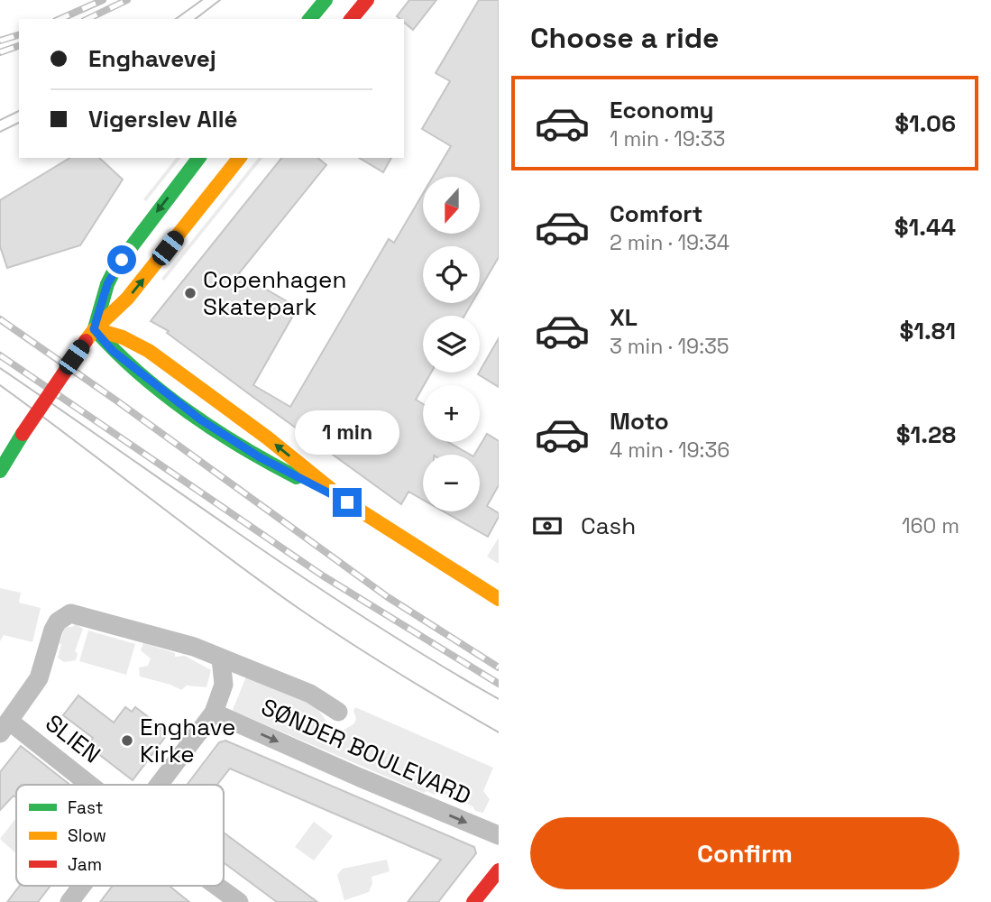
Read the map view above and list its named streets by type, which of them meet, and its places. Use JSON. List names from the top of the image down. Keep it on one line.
{"streets":{"street":["SLIEN","SØNDER BOULEVARD"]},"crossings":[["SLIEN","SØNDER BOULEVARD"]],"places":["Copenhagen Skatepark","Enghave Kirke"],"legend":["Fast","Slow","Jam"],"north":"bottom","page":{"heading":"Choose a ride","banner":["Enghavevej","Vigerslev Allé"],"list":[{"name":"Economy","note":"1 min · 19:33","value":"$1.06"},{"name":"Comfort","note":"2 min · 19:34","value":"$1.44"},{"name":"XL","note":"3 min · 19:35","value":"$1.81"},{"name":"Moto","note":"4 min · 19:36","value":"$1.28"}],"map_buttons":["+","−"],"bubble":"1 min","pay":["Cash","160 m"],"buttons":"Confirm"}}
